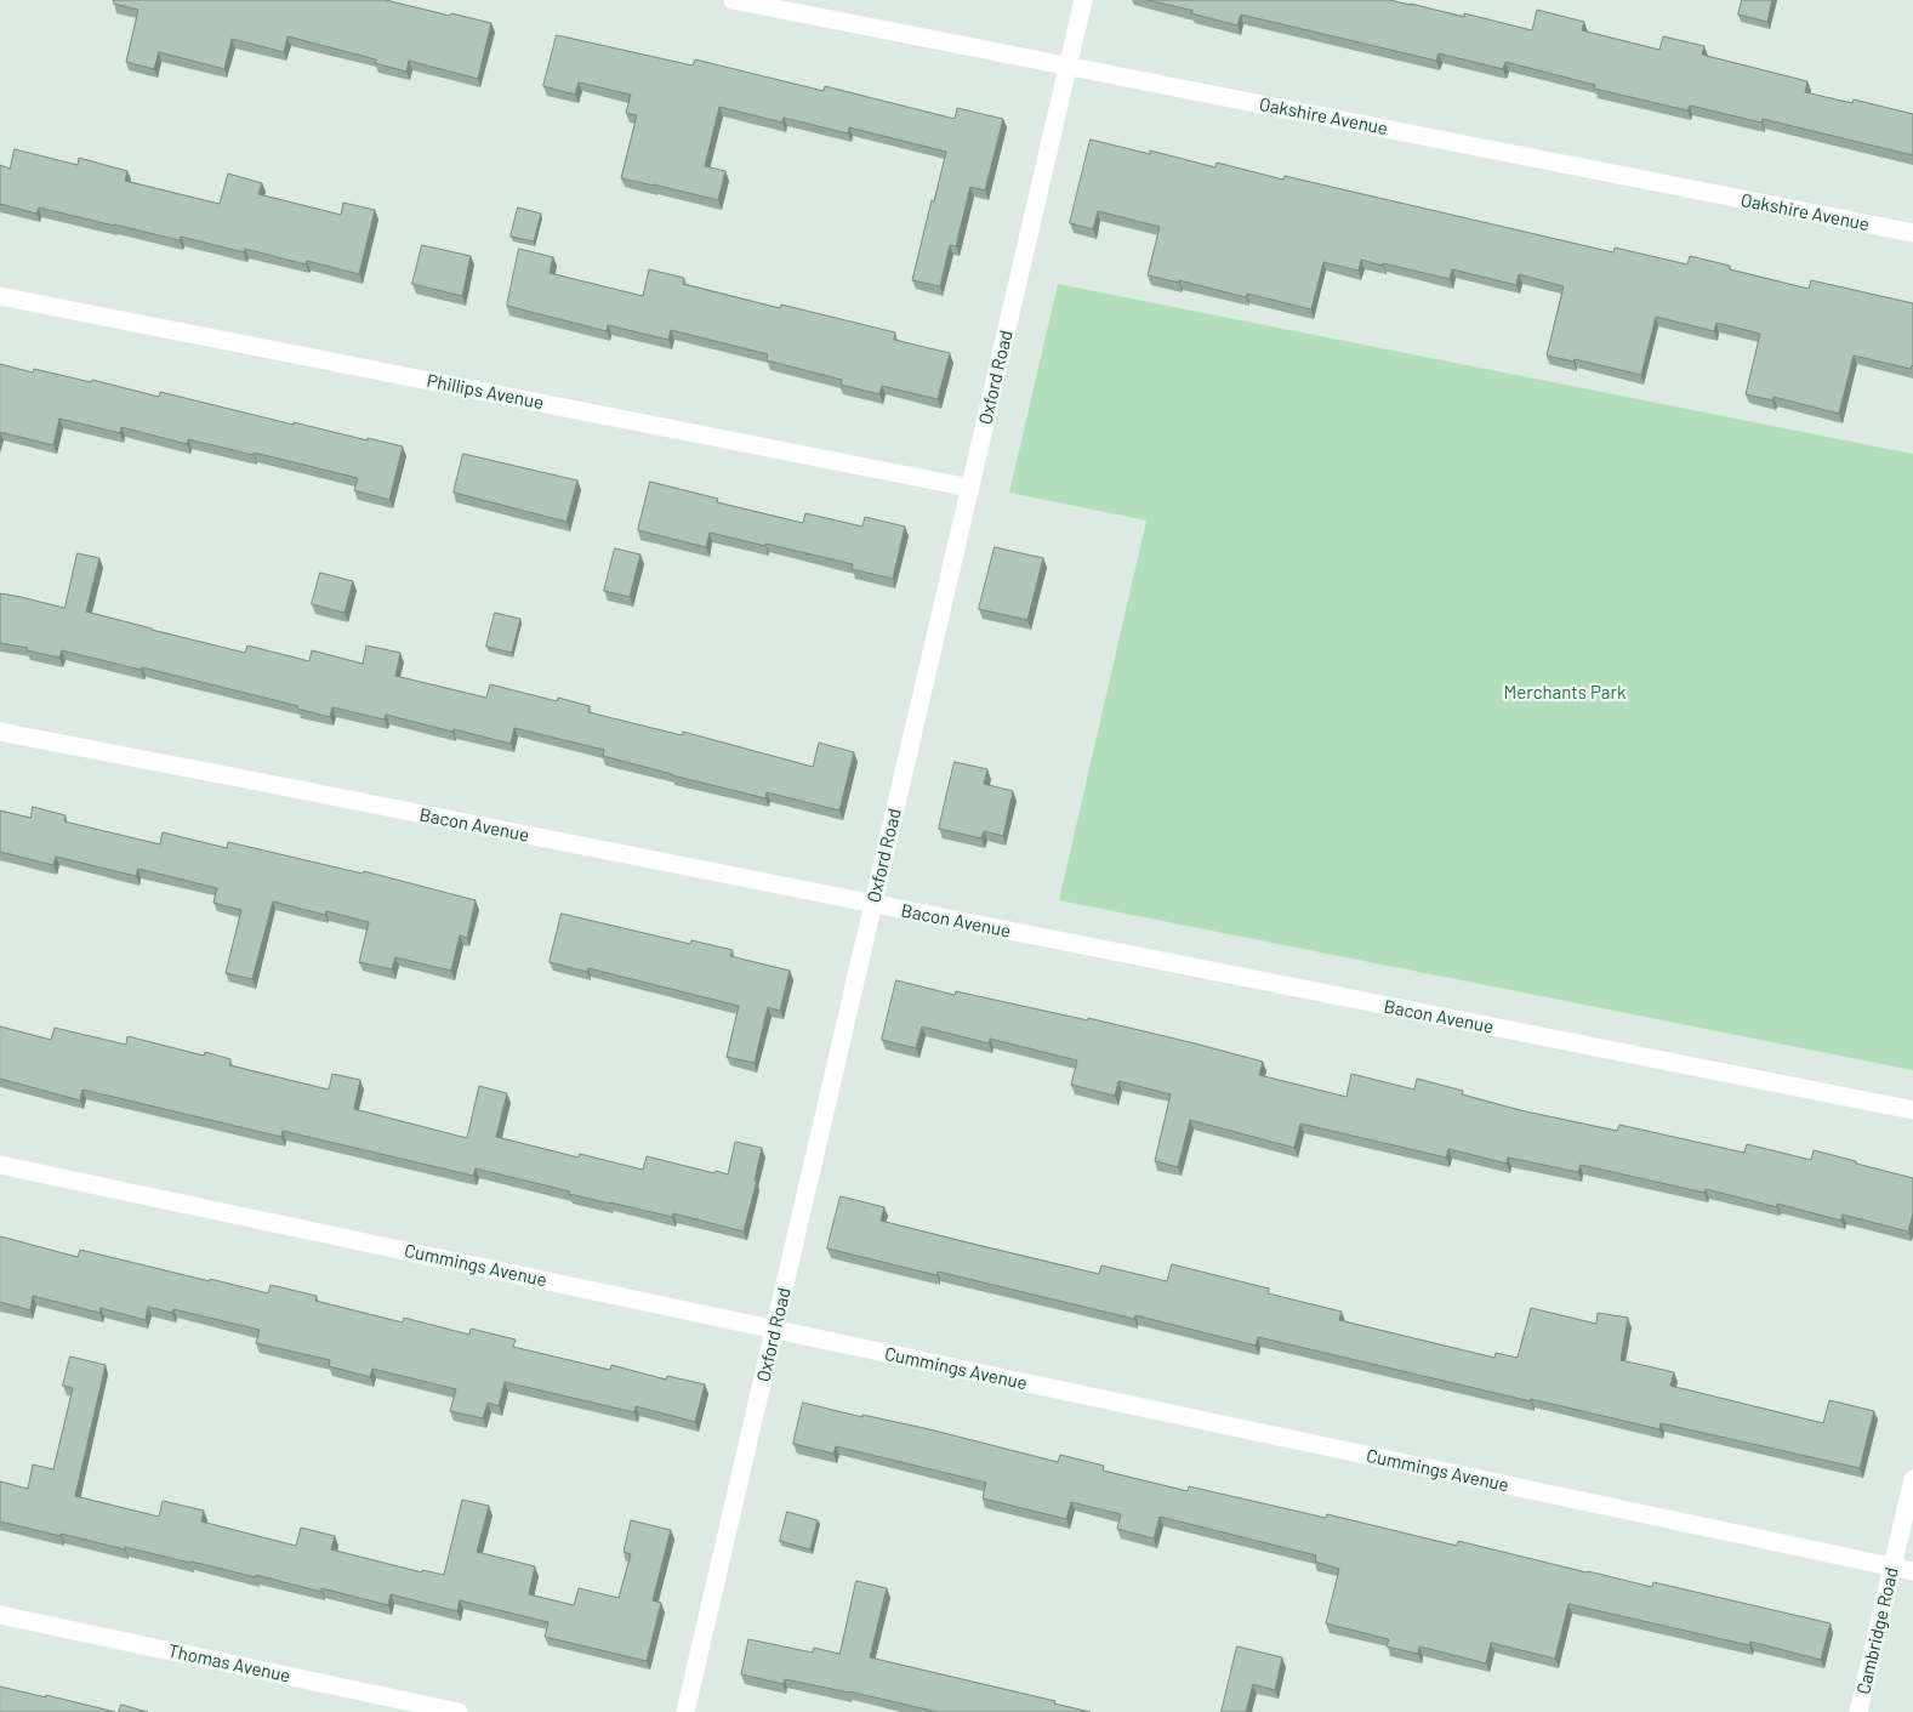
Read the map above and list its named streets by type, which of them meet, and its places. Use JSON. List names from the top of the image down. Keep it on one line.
{"streets":{"street":["Oakshire Avenue","Oxford Road","Phillips Avenue","Bacon Avenue","Cummings Avenue","Cambridge Road","Thomas Avenue"]},"crossings":[["Oakshire Avenue","Oxford Road"],["Oxford Road","Phillips Avenue"],["Oxford Road","Bacon Avenue"],["Oxford Road","Cummings Avenue"],["Cummings Avenue","Cambridge Road"]],"parks":["Merchants Park"]}
